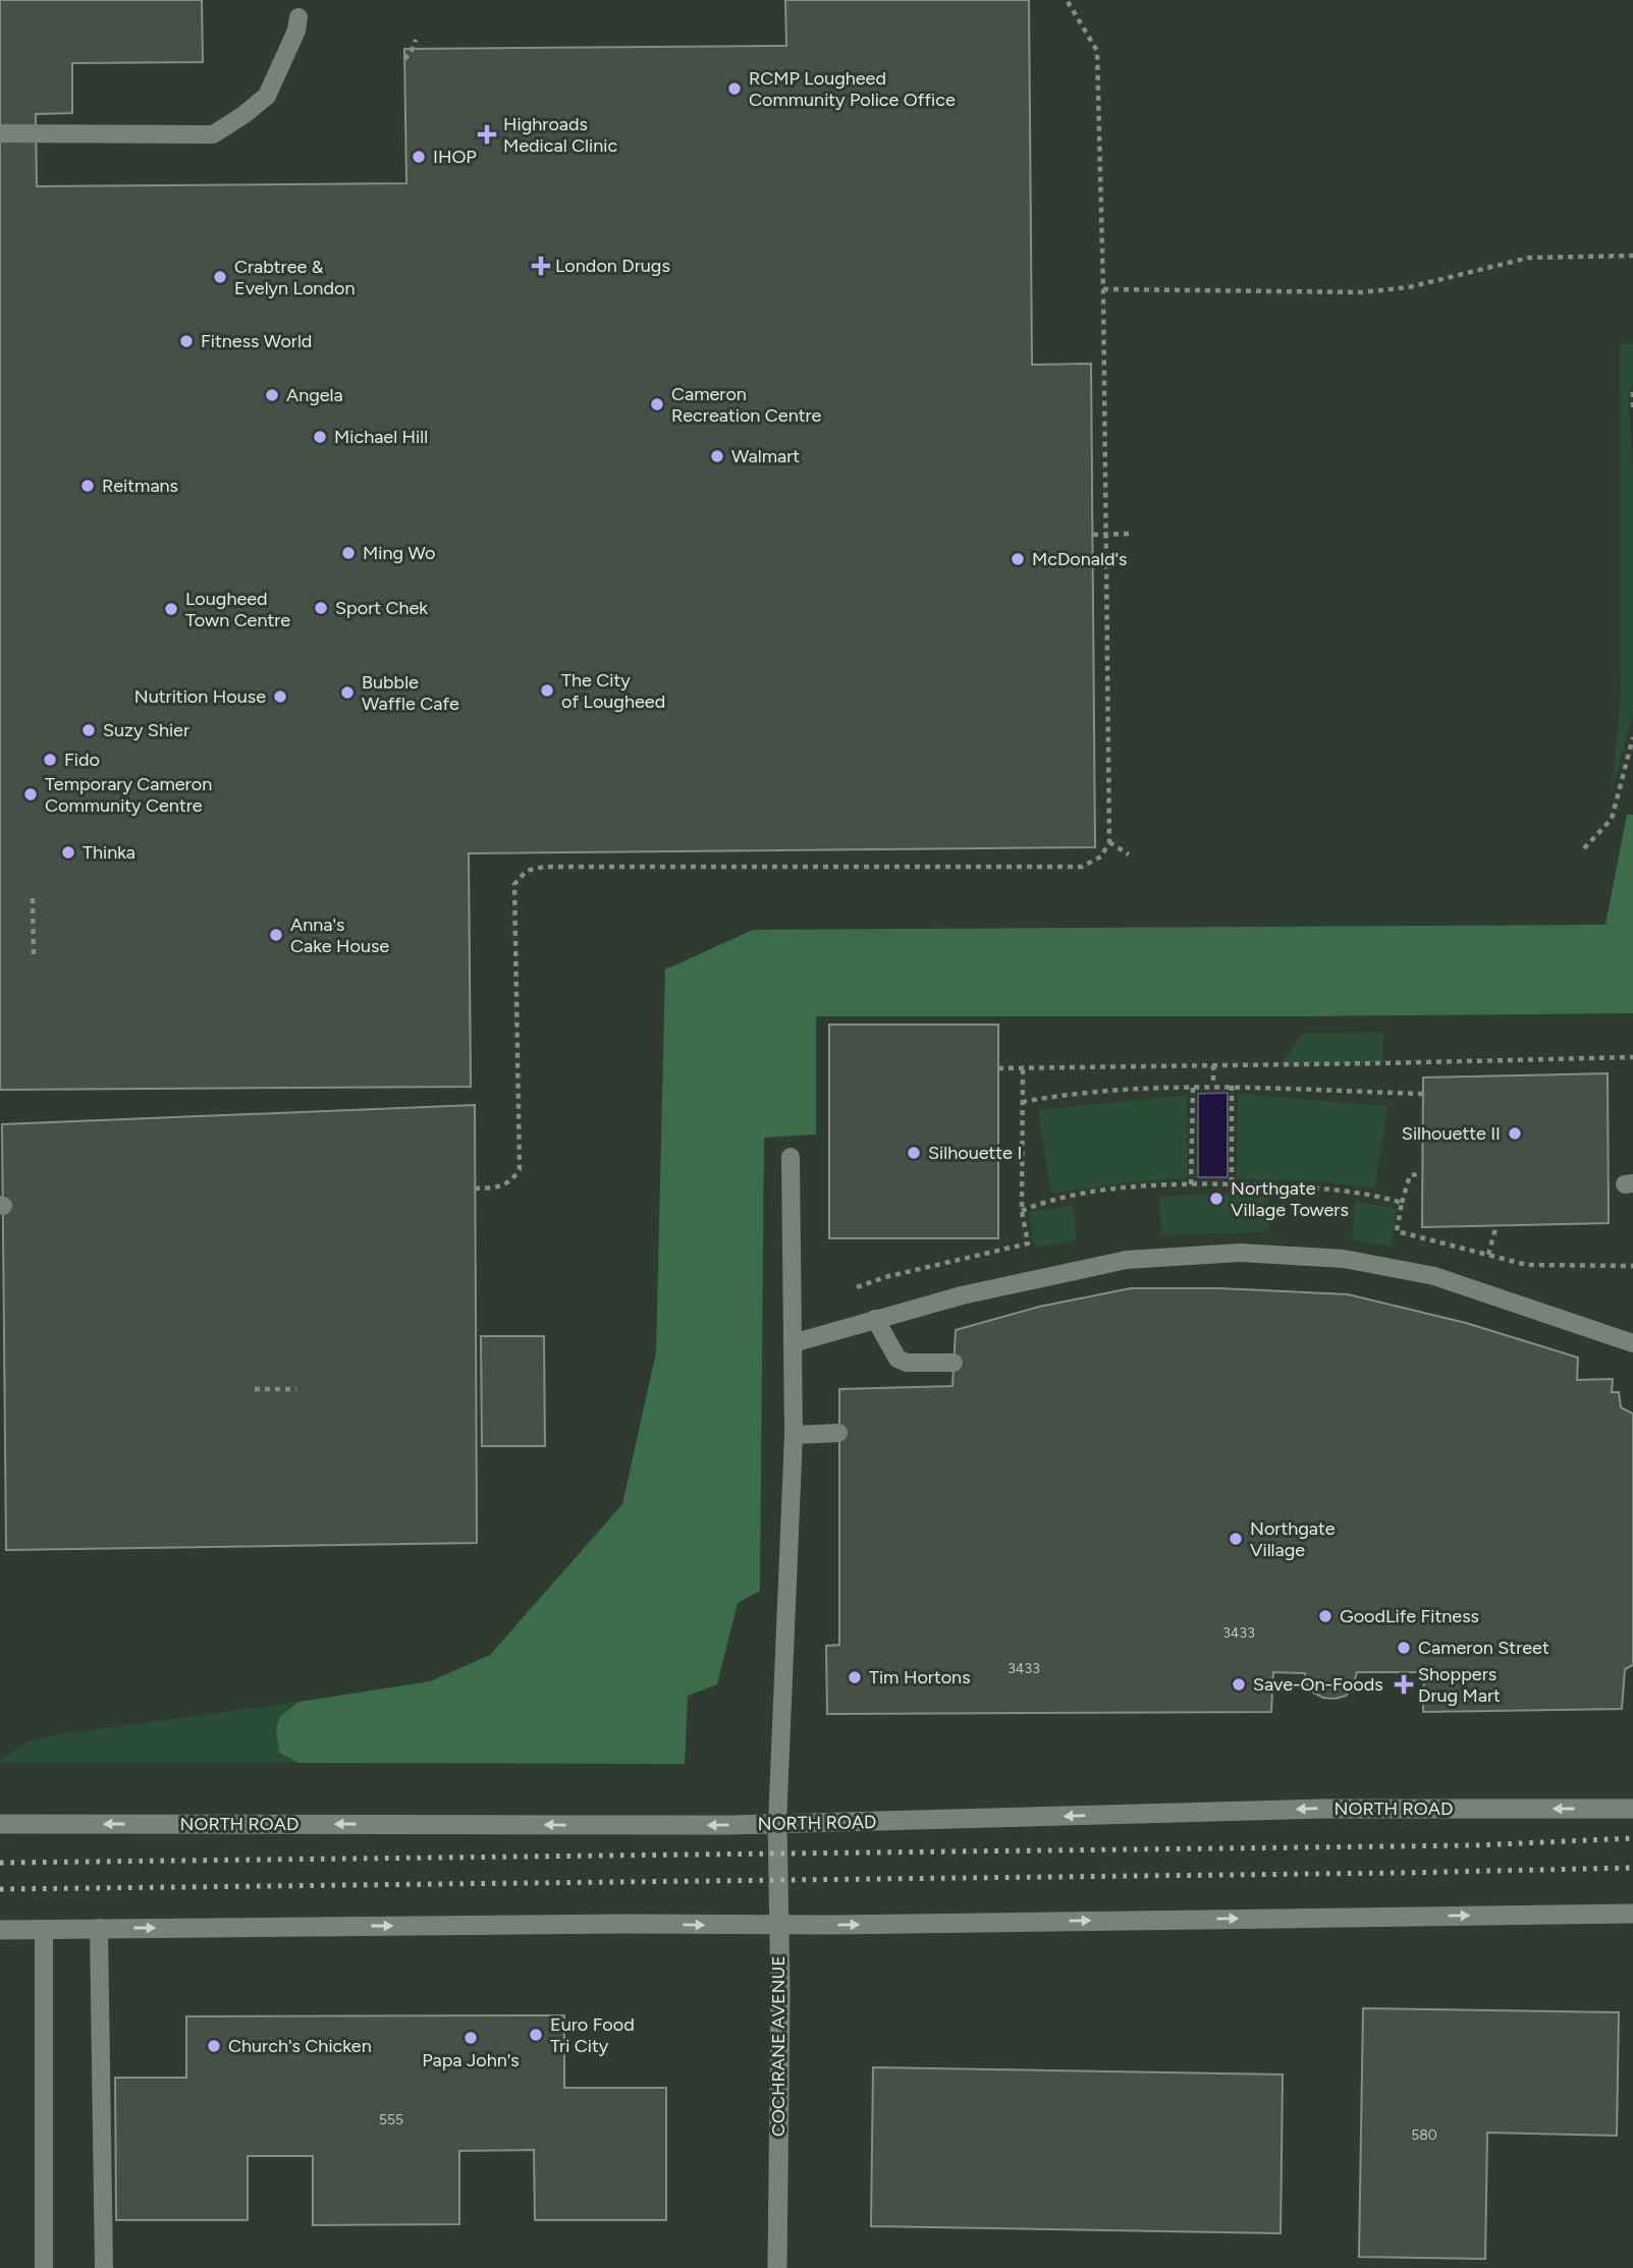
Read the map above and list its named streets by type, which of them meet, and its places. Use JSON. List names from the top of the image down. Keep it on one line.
{"streets":{"main road":["NORTH ROAD","COCHRANE AVENUE"]},"crossings":[["NORTH ROAD","COCHRANE AVENUE"]],"places":{"other":["RCMP Lougheed Community Police Office","IHOP","Crabtree & Evelyn London","Fitness World","Angela","Cameron Recreation Centre","Michael Hill","Walmart","Reitmans","Ming Wo","McDonald's","Sport Chek","Lougheed Town Centre","The City of Lougheed","Bubble Waffle Cafe","Nutrition House","Suzy Shier","Fido","Temporary Cameron Community Centre","Thinka","Anna's Cake House","Silhouette II","Silhouette I","Northgate Village Towers","Northgate Village","GoodLife Fitness","Cameron Street","Tim Hortons","Save-On-Foods","Euro Food Tri City","Papa John's","Church's Chicken"],"health":["Highroads Medical Clinic","London Drugs","Shoppers Drug Mart"]},"house_numbers":["3433","3433","555","580"]}
